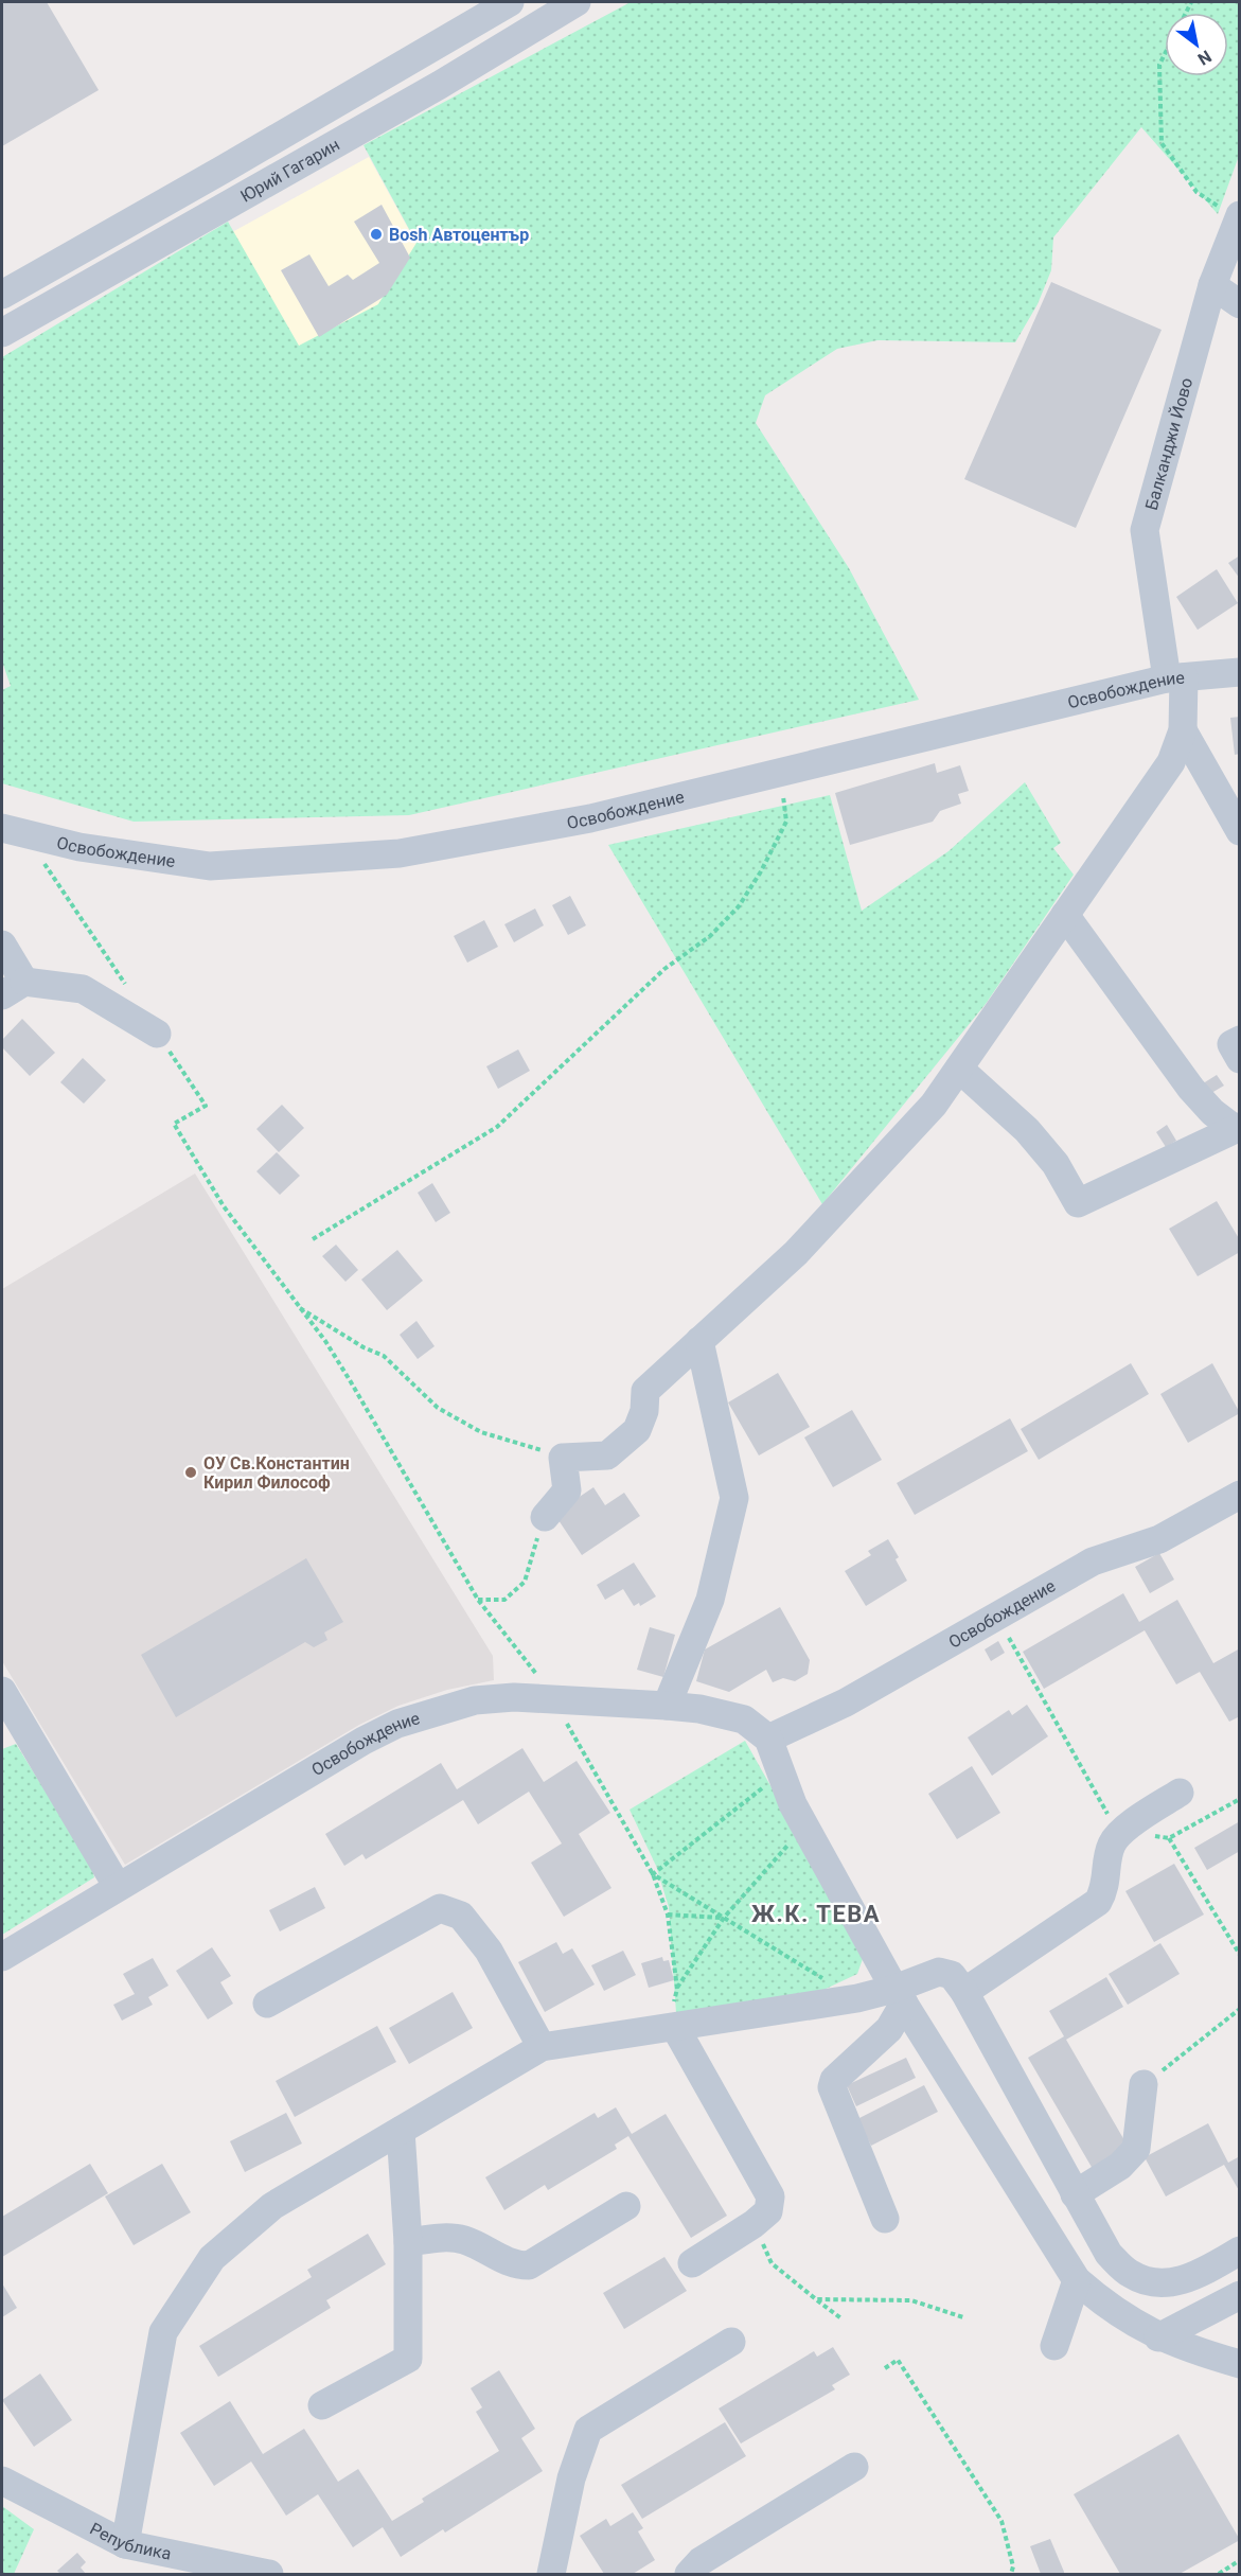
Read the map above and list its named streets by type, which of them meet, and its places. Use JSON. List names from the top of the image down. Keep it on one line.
{"streets":{"street":["Юрий Гагарин","Балканджи Йово","Освобождение","Република"]},"crossings":[["Балканджи Йово","Освобождение"]],"districts":["Ж.К. ТЕВА"],"places":["Bosh Автоцентър","ОУ Св.Константин Кирил Философ"],"north":"bottom right"}
